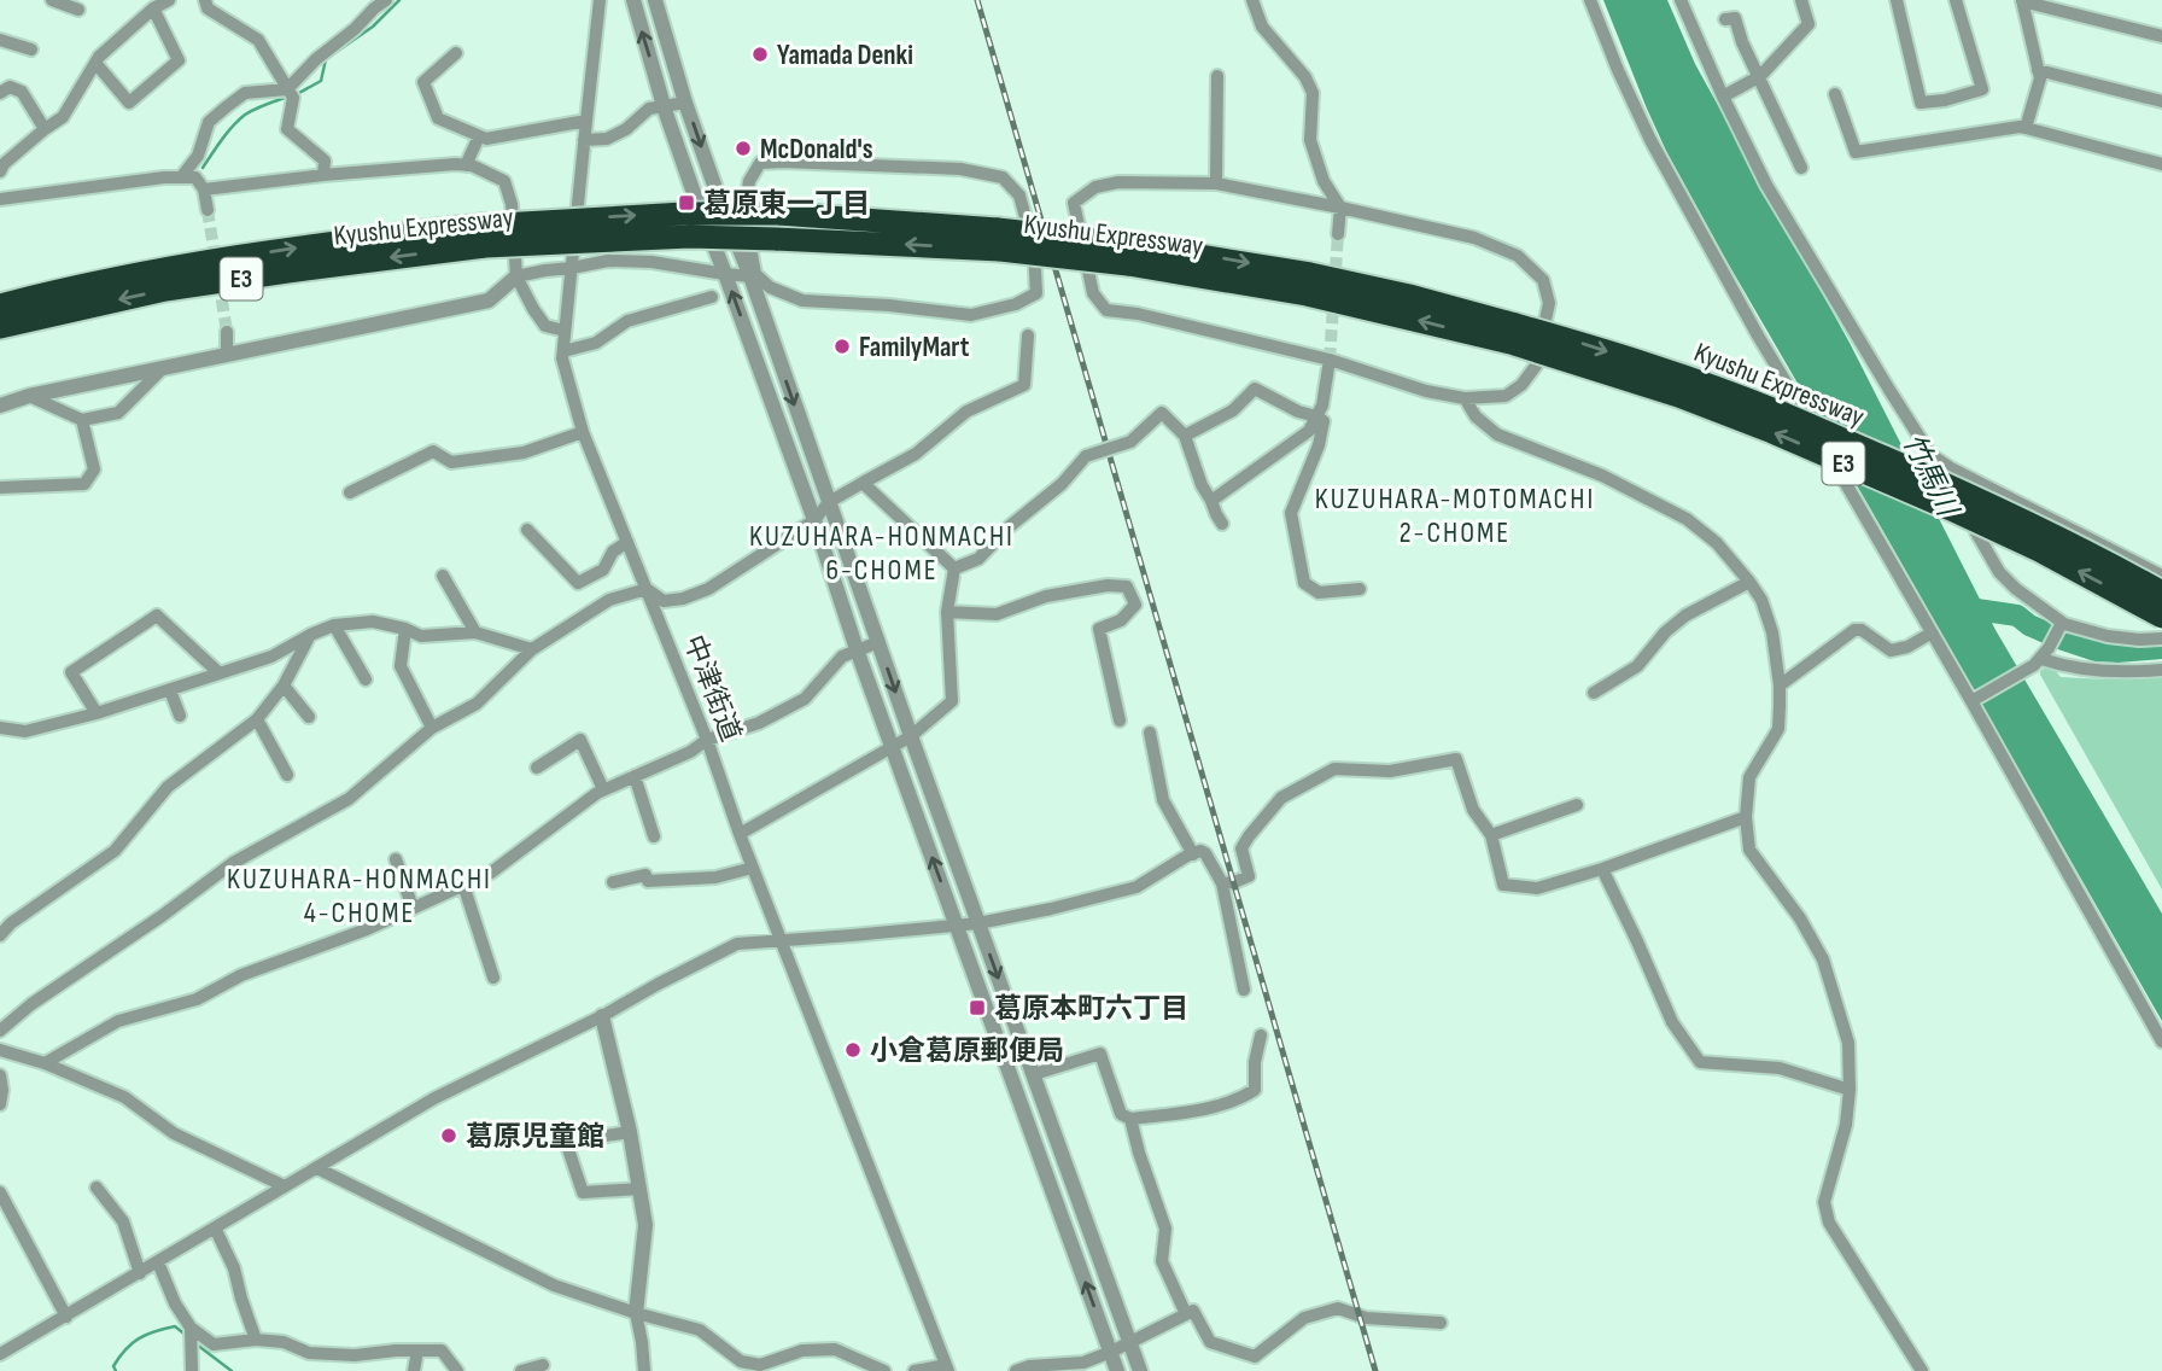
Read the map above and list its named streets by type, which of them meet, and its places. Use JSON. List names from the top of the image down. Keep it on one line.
{"streets":{"highway":["Kyushu Expressway","E3"],"street":["中津街道"]},"districts":["KUZUHARA-MOTOMACHI 2-CHOME","KUZUHARA-HONMACHI 6-CHOME","KUZUHARA-HONMACHI 4-CHOME"],"water":["竹馬川"],"places":{"other":["Yamada Denki","McDonald's","FamilyMart","小倉葛原郵便局","葛原児童館"],"transit":["葛原東一丁目","葛原本町六丁目"]}}
